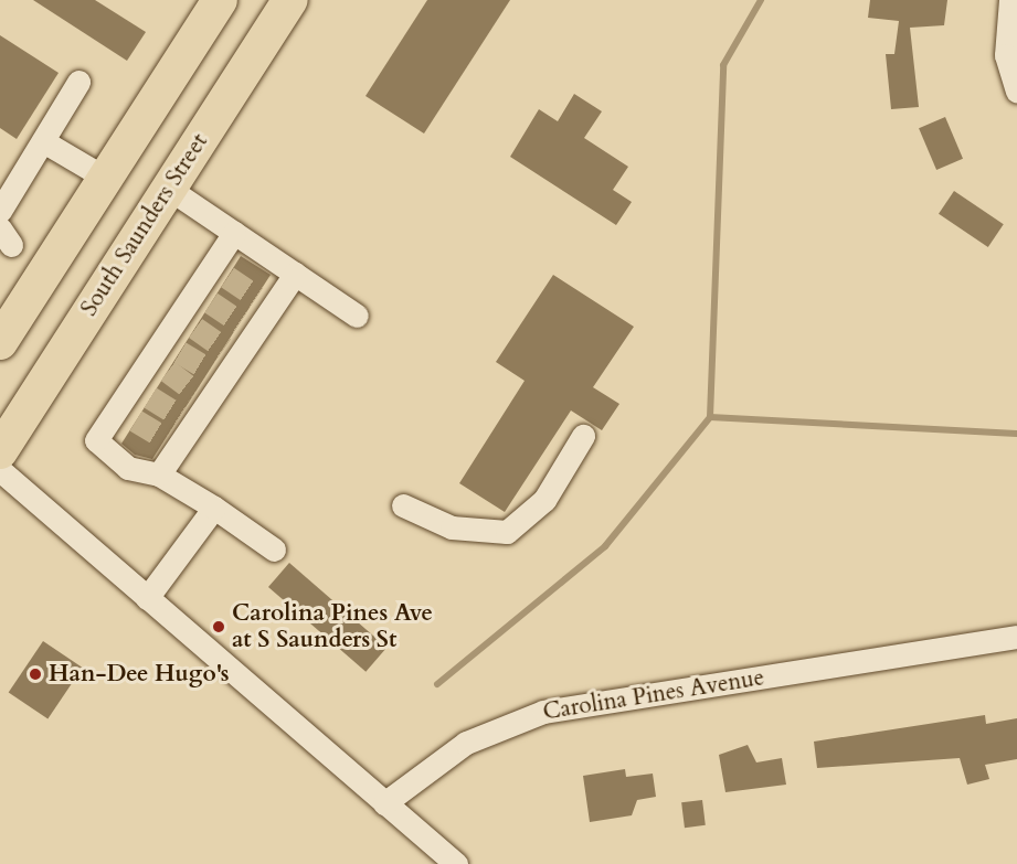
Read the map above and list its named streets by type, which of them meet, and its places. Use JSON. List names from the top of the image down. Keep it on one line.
{"streets":{"highway":["South Saunders Street"],"street":["Carolina Pines Avenue"]},"places":["Carolina Pines Ave at S Saunders St","Han-Dee Hugo's"]}
